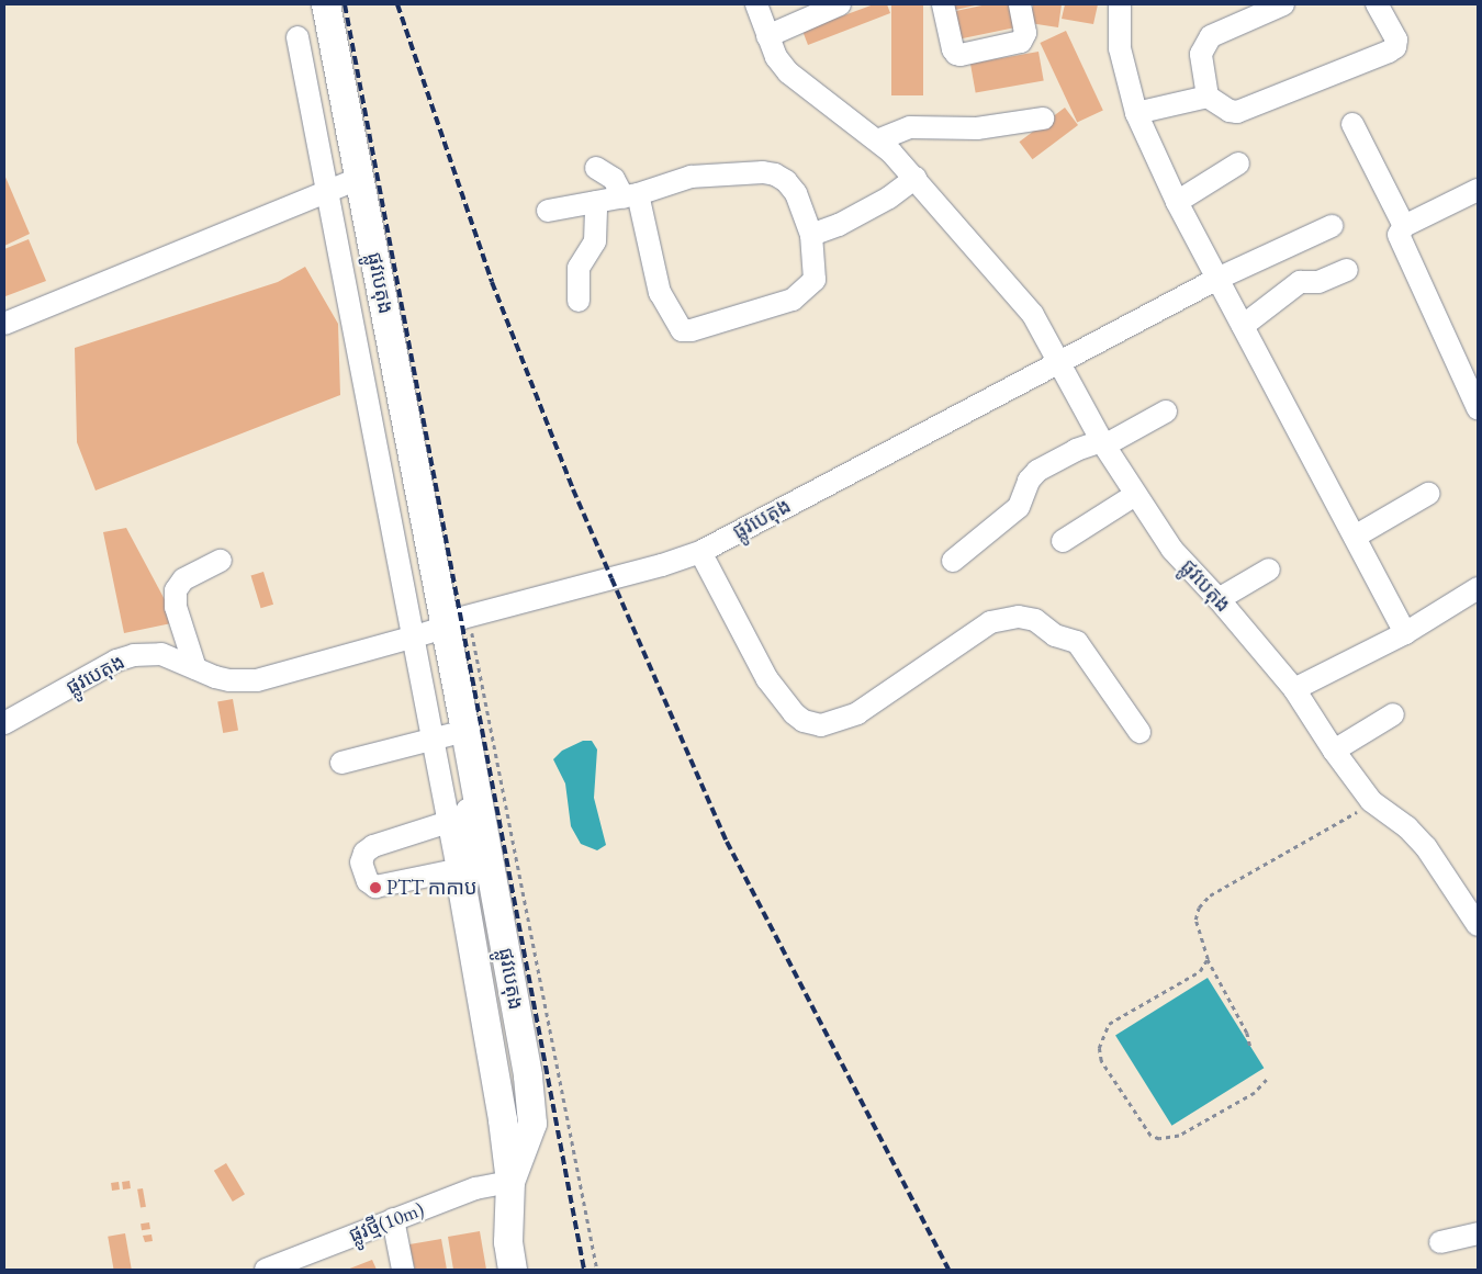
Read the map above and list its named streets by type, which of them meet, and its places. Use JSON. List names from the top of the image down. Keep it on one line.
{"streets":{"main road":["ផ្លូវបេតុង"],"street":["ផ្លូវថ្មី(10m)"]},"crossings":[["ផ្លូវបេតុង","ផ្លូវថ្មី(10m)"]],"places":["PTT កាកាប"]}
